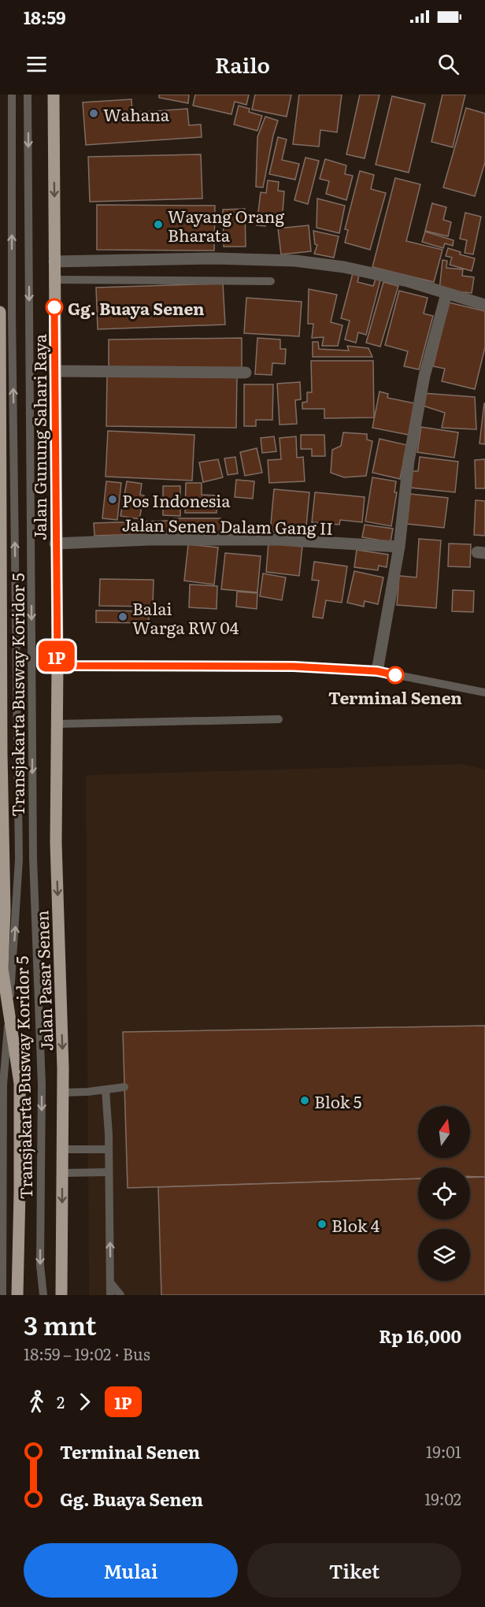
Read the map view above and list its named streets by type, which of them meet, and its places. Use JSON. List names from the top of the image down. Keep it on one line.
{"streets":{"main road":["Jalan Gunung Sahari Raya","Jalan Pasar Senen"],"street":["Jalan Senen Dalam Gang II"],"lane":["Transjakarta Busway Koridor 5"]},"crossings":[["Jalan Gunung Sahari Raya","Jalan Senen Dalam Gang II"],["Jalan Gunung Sahari Raya","Jalan Pasar Senen"],["Transjakarta Busway Koridor 5","Jalan Pasar Senen"]],"places":["Wahana","Wayang Orang Bharata","Gg. Buaya Senen","Pos Indonesia","Balai Warga RW 04","Terminal Senen","Blok 5","Blok 4"],"lines":["bus line 1P"],"north":"top","page":{"status":"18:59","header":"Railo","on_map":"1P","heading":["3 mnt","18:59 – 19:02 · Bus","Rp 16,000"],"legs":["2","1P"],"list":[{"name":"Terminal Senen","value":"19:01"},{"name":"Gg. Buaya Senen","value":"19:02"}],"buttons":["Mulai","Tiket"]}}
